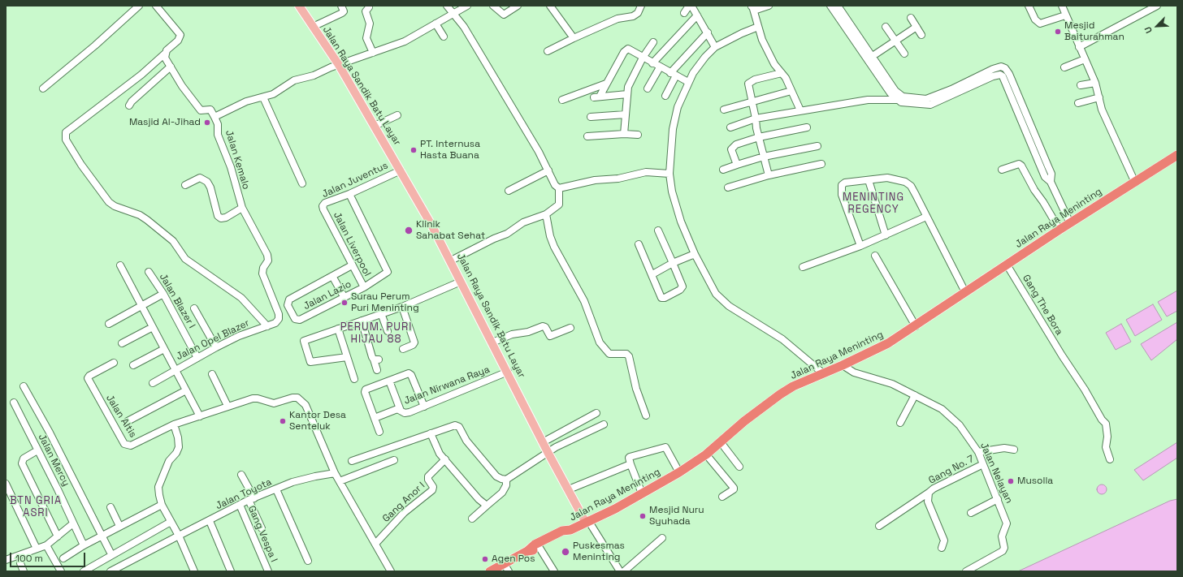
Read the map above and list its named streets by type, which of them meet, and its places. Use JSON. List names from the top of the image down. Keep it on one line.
{"streets":{"highway":["Jalan Raya Meninting"],"main road":["Jalan Raya Sandik Batu Layar"],"street":["Jalan Kemalo","Jalan Juventus","Jalan Liverpool","Jalan Lazio","Jalan Blazer I","Gang The Bora","Jalan Opel Blazer","Jalan Nirwana Raya","Jalan Altis","Jalan Mercy","Gang No. 7","Jalan Nelayan","Jalan Toyota","Gang Anor I","Gang Vespa I"]},"crossings":[["Jalan Raya Sandik Batu Layar","Jalan Juventus"],["Jalan Raya Sandik Batu Layar","Jalan Raya Meninting"],["Jalan Raya Sandik Batu Layar","Jalan Nirwana Raya"],["Jalan Kemalo","Jalan Opel Blazer"],["Jalan Juventus","Jalan Liverpool"],["Jalan Juventus","Jalan Lazio"],["Jalan Raya Meninting","Gang The Bora"],["Jalan Raya Meninting","Jalan Nelayan"],["Jalan Liverpool","Jalan Lazio"],["Jalan Blazer I","Jalan Opel Blazer"],["Gang No. 7","Jalan Nelayan"],["Jalan Toyota","Gang Vespa I"]],"districts":["MENINTING REGENCY","PERUM. PURI HIJAU 88","BTN GRIA ASRI"],"places":["Mesjid Baiturahman","Masjid Al-Jihad","PT. Internusa Hasta Buana","Klinik Sahabat Sehat","Surau Perum Puri Meninting","Kantor Desa Senteluk","Musolla","Mesjid Nuru Syuhada","Puskesmas Meninting","Agen Pos"],"scale_bar":"100 m","north":"bottom left"}
